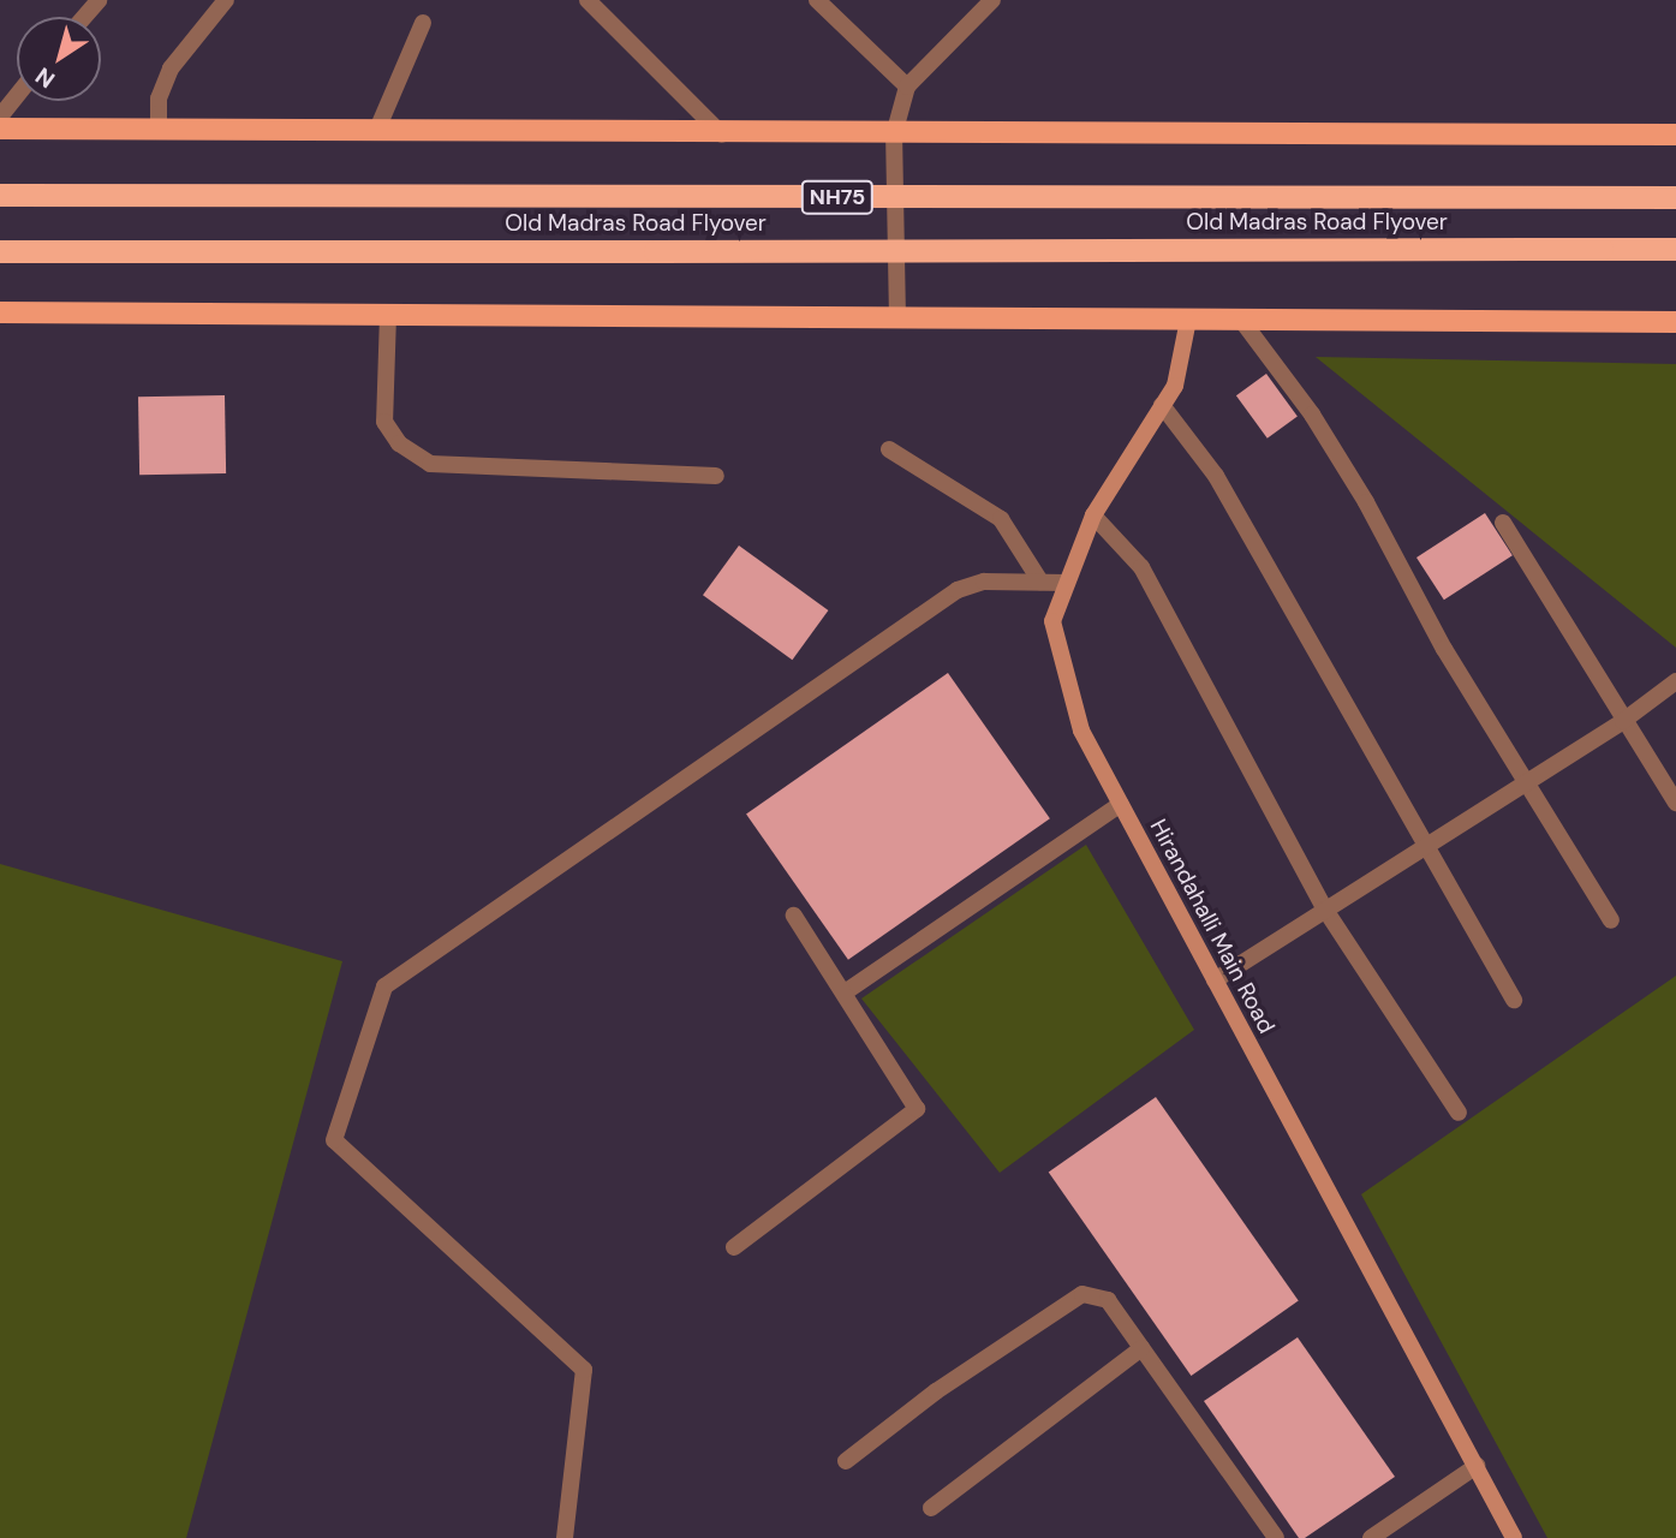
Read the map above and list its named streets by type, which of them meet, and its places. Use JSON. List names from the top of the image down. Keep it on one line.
{"streets":{"highway":["NH75","Old Madras Road Flyover"],"main road":["Hirandahalli Main Road"]},"north":"bottom left"}
